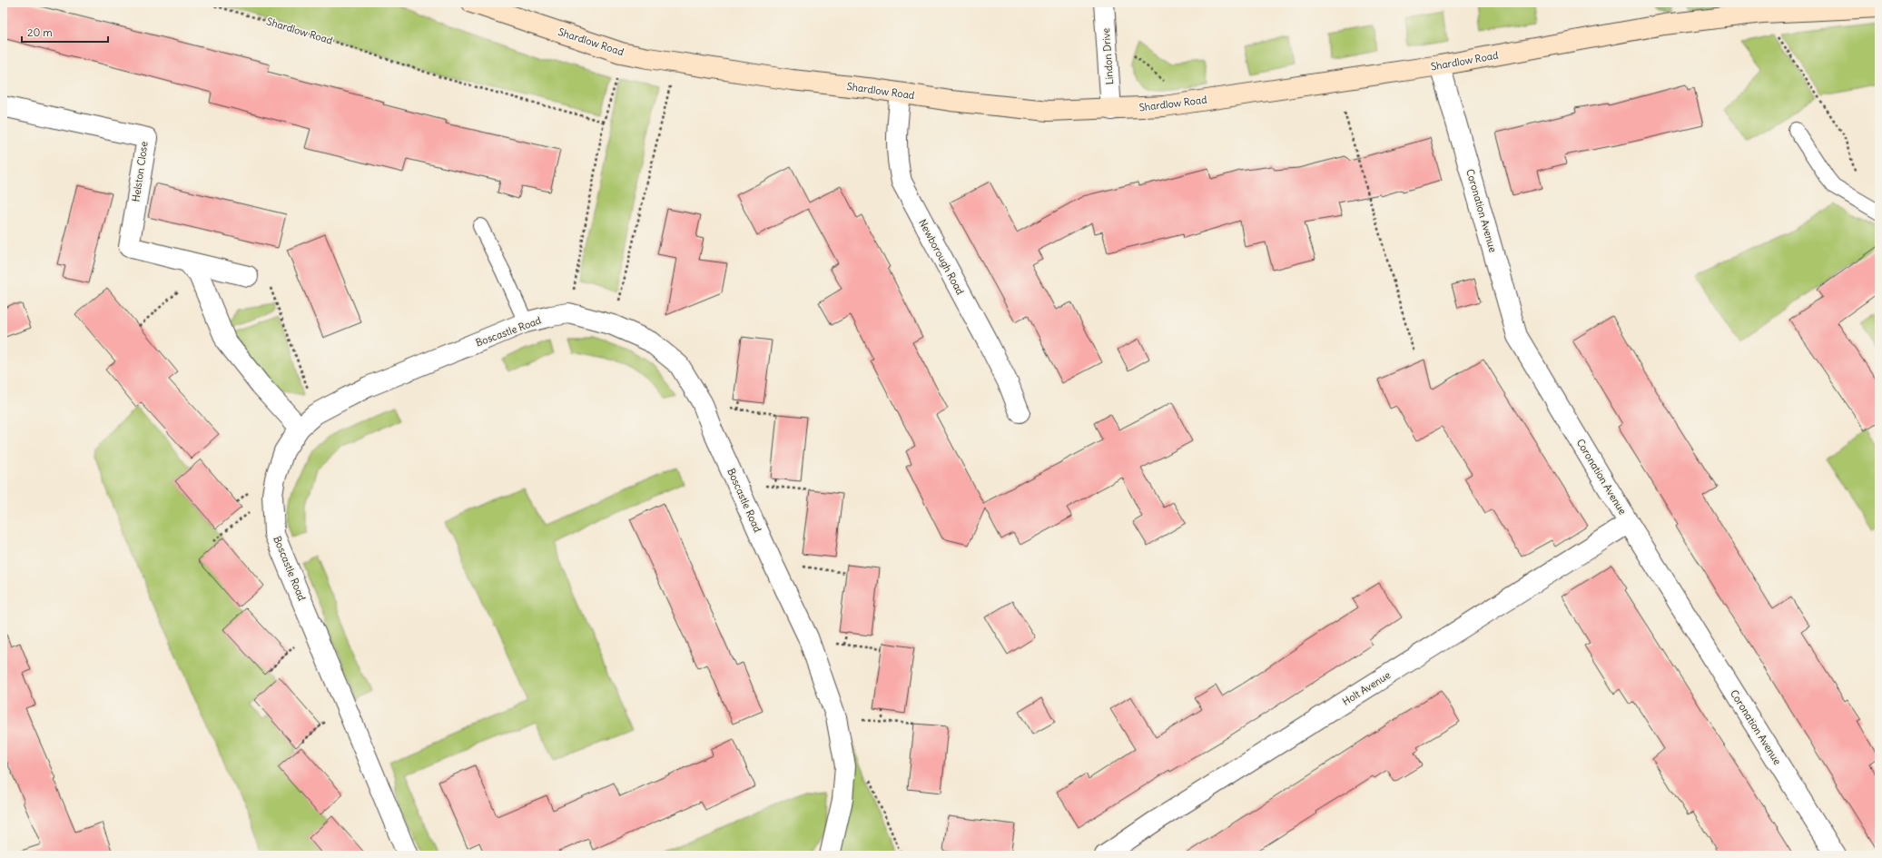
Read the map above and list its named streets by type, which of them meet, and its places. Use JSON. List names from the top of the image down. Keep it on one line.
{"streets":{"street":["Shardlow Road","Lindon Drive","Helston Close","Coronation Avenue","Newborough Road","Boscastle Road","Holt Avenue"]},"crossings":[["Shardlow Road","Lindon Drive"],["Shardlow Road","Coronation Avenue"],["Shardlow Road","Newborough Road"],["Coronation Avenue","Holt Avenue"]],"scale_bar":"20 m"}
